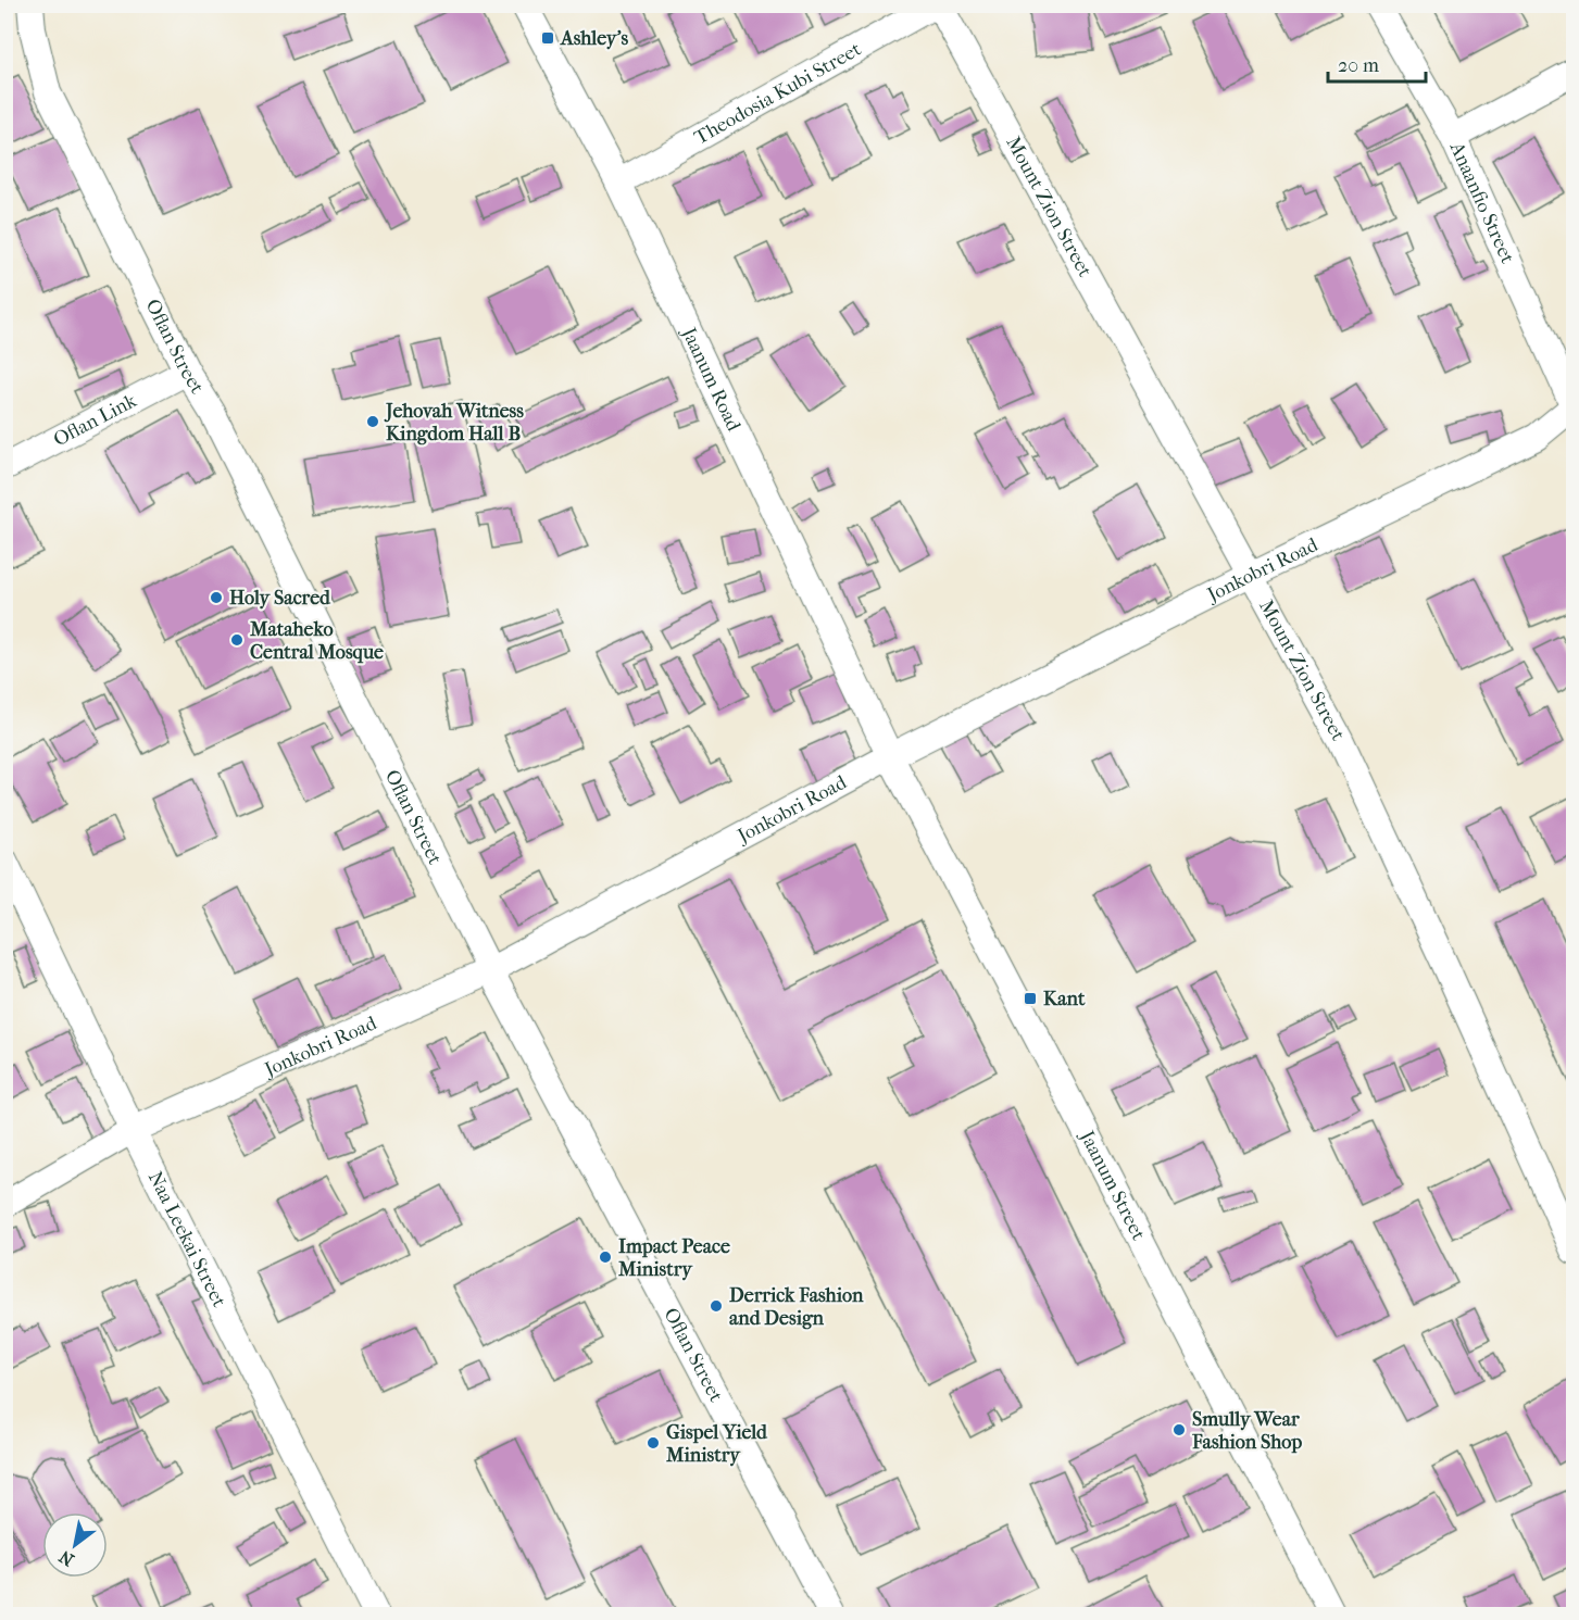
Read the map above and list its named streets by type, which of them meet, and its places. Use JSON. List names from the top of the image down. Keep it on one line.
{"streets":{"street":["Theodosia Kubi Street","Anaanfio Street","Mount Zion Street","Oflan Street","Jaanum Road","Oflan Link","Jonkobri Road","Jaanum Street","Naa Leekai Street"]},"crossings":[["Theodosia Kubi Street","Mount Zion Street"],["Theodosia Kubi Street","Jaanum Road"],["Anaanfio Street","Jonkobri Road"],["Mount Zion Street","Jonkobri Road"],["Oflan Street","Oflan Link"],["Oflan Street","Jonkobri Road"],["Jaanum Road","Jonkobri Road"],["Jaanum Road","Jaanum Street"],["Jonkobri Road","Jaanum Street"],["Jonkobri Road","Naa Leekai Street"]],"places":{"transit":["Ashley's","Kant"],"other":["Jehovah Witness Kingdom Hall B","Holy Sacred","Mataheko Central Mosque","Impact Peace Ministry","Derrick Fashion and Design","Smully Wear Fashion Shop","Gispel Yield Ministry"]},"scale_bar":"20 m","north":"bottom left"}
